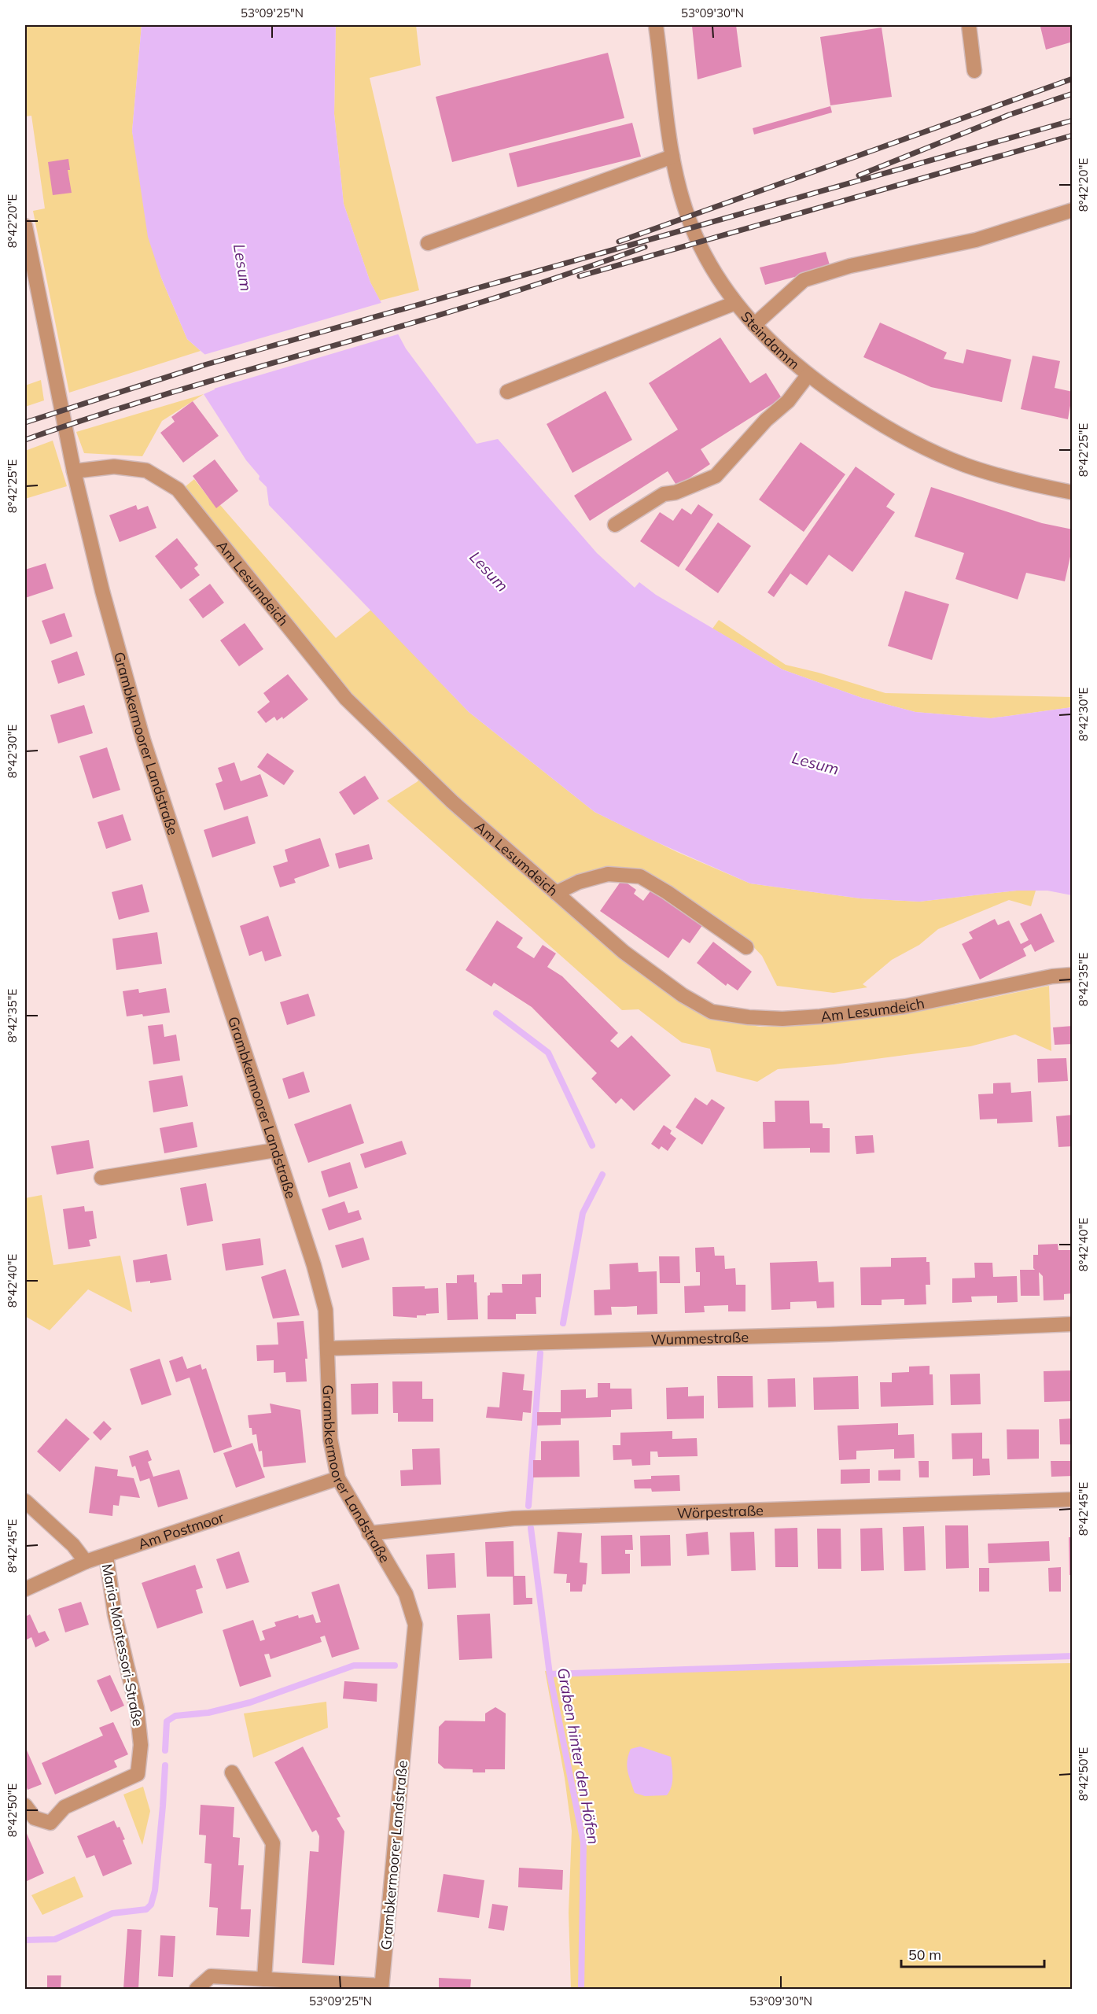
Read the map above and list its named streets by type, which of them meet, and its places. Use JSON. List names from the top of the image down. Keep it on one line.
{"streets":{"street":["Steindamm","Am Lesumdeich","Grambkermoorer Landstraße","Wummestraße","Wörpestraße","Am Postmoor","Maria-Montessori-Straße"]},"crossings":[["Am Lesumdeich","Grambkermoorer Landstraße"],["Grambkermoorer Landstraße","Wummestraße"],["Grambkermoorer Landstraße","Wörpestraße"],["Grambkermoorer Landstraße","Am Postmoor"],["Am Postmoor","Maria-Montessori-Straße"]],"water":["Lesum","Graben hinter den Höfen"],"scale_bar":"50 m","coordinates":["53°09'25\"N","53°09'30\"N","8°42'20\"E","8°42'25\"E","8°42'30\"E","8°42'35\"E","8°42'40\"E","8°42'45\"E","8°42'50\"E"]}
